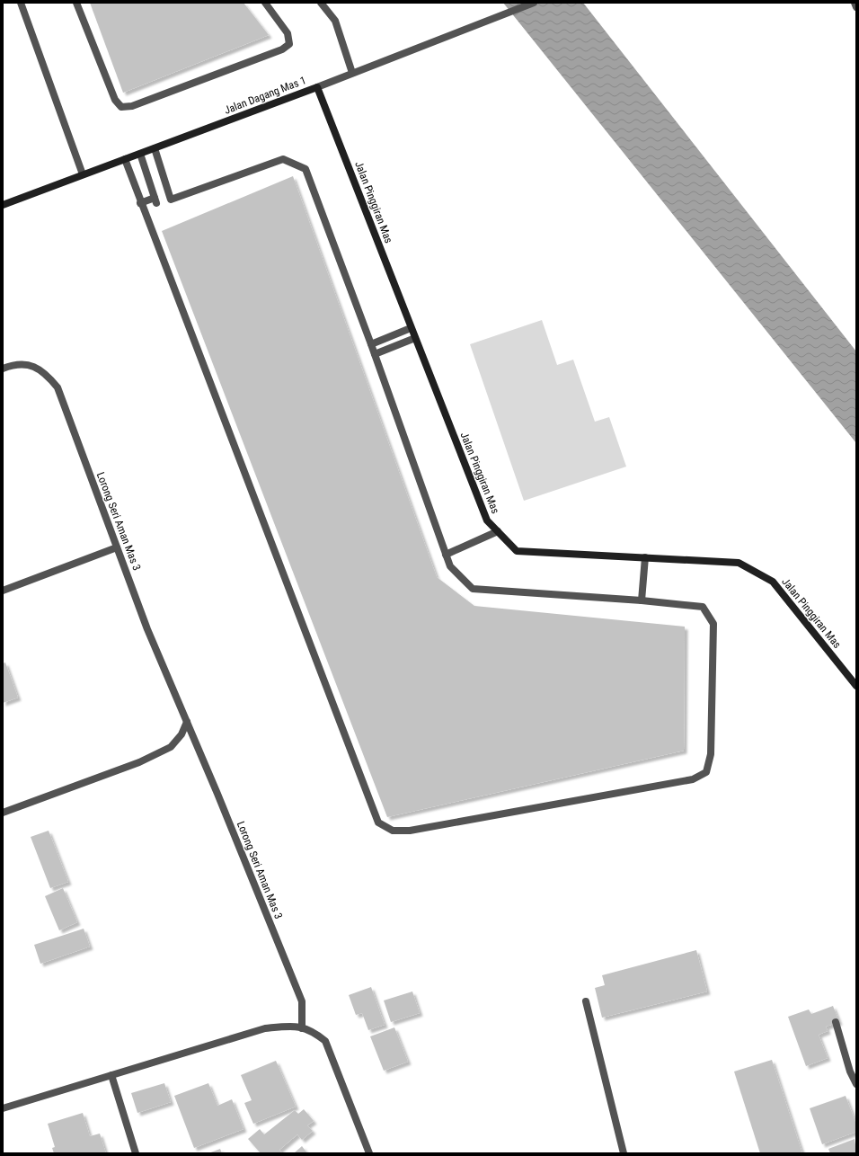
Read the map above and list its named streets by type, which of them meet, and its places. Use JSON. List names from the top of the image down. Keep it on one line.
{"streets":{"street":["Jalan Dagang Mas 1","Jalan Pinggiran Mas","Lorong Seri Aman Mas 3"]},"crossings":[["Jalan Dagang Mas 1","Jalan Pinggiran Mas"]]}
